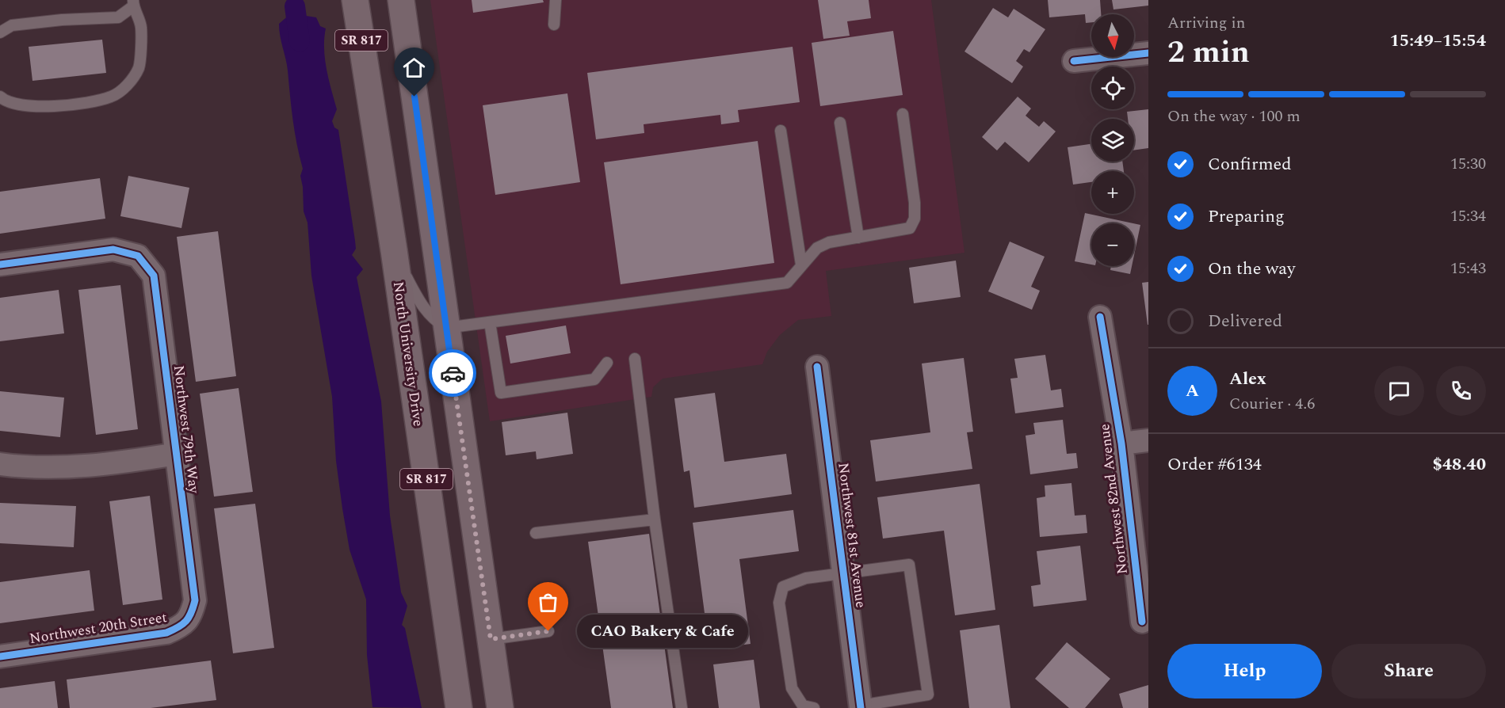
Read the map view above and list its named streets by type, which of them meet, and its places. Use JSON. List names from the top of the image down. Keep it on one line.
{"streets":{"main road":["SR 817","North University Drive"],"street":["Northwest 79th Way","Northwest 82nd Avenue","Northwest 81st Avenue","Northwest 20th Street"]},"crossings":[["Northwest 79th Way","Northwest 20th Street"]],"places":["CAO Bakery & Cafe"],"north":"bottom","page":{"heading":["2 min","Arriving in","15:49–15:54"],"panel":["Alex","Courier · 4.6","Order #6134","$48.40"],"map_buttons":["+","−"],"bar":"On the way · 100 m","list":[["Confirmed","15:30"],["Preparing","15:34"],["On the way","15:43"],"Delivered"],"round":"A","bubble":"CAO Bakery & Cafe","buttons":["Help","Share"]}}
